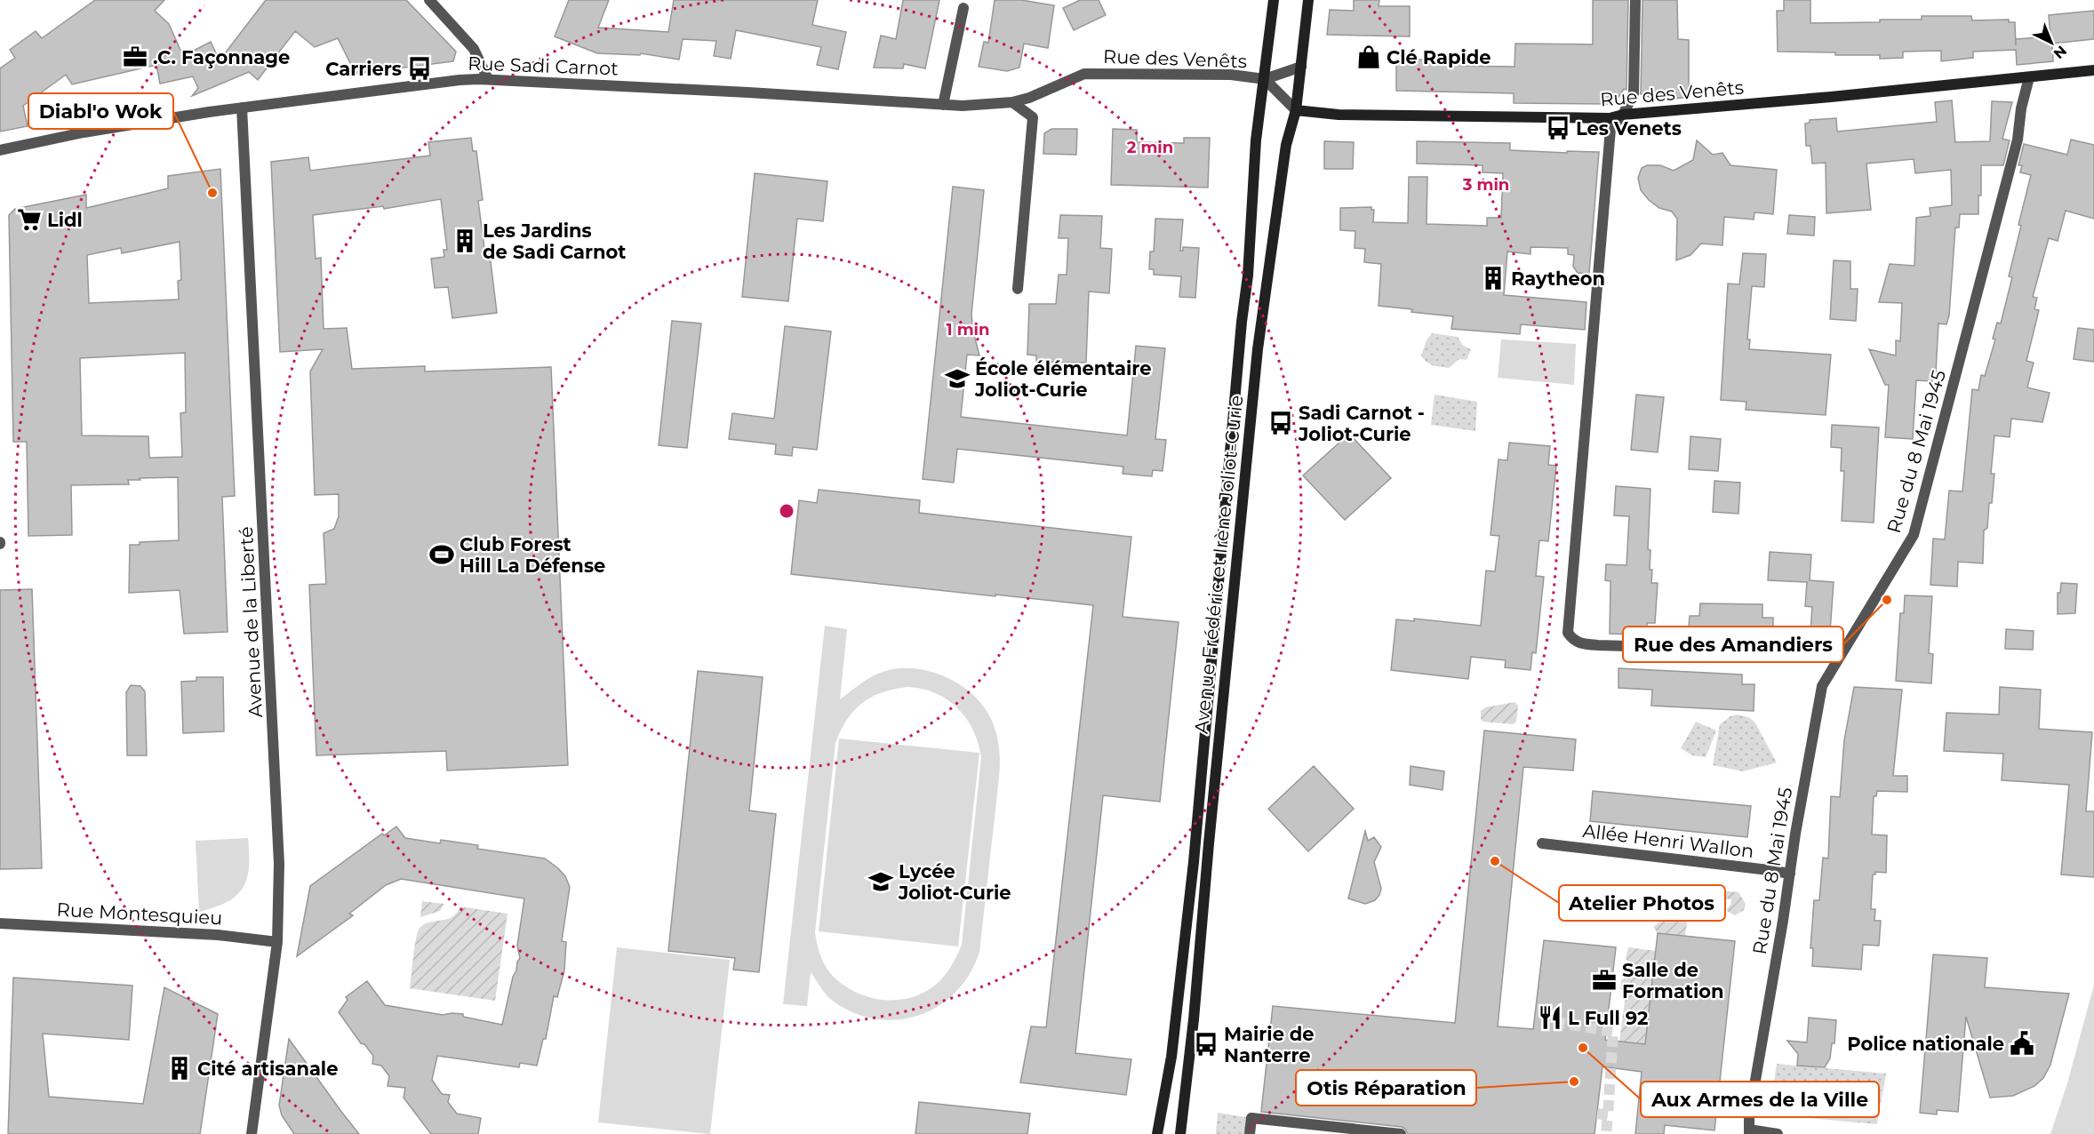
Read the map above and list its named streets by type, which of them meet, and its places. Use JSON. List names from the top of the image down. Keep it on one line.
{"streets":{"main road":["Rue des Venêts","Avenue Frédéric et Irène Joliot-Curie"],"street":["Rue Sadi Carnot","Rue du 8 Mai 1945","Avenue de la Liberté","Allée Henri Wallon","Rue Montesquieu"]},"crossings":[["Rue des Venêts","Rue Sadi Carnot"],["Rue des Venêts","Rue du 8 Mai 1945"],["Rue des Venêts","Avenue Frédéric et Irène Joliot-Curie"],["Rue Sadi Carnot","Avenue de la Liberté"],["Rue du 8 Mai 1945","Allée Henri Wallon"],["Avenue de la Liberté","Rue Montesquieu"]],"places":{"office":[".C. Façonnage","Salle de Formation"],"shop":["Clé Rapide"],"bus stop":["Carriers","Les Venets","Sadi Carnot - Joliot-Curie","Mairie de Nanterre"],"other":["Diabl'o Wok","Rue des Amandiers","Atelier Photos","Aux Armes de la Ville","Otis Réparation"],"supermarket":["Lidl"],"building":["Les Jardins de Sadi Carnot","Raytheon","Cité artisanale"],"school or university":["École élémentaire Joliot-Curie","Lycée Joliot-Curie"],"sports":["Club Forest Hill La Défense"],"restaurant":["L Full 92"],"public building":["Police nationale"]},"north":"bottom right","rings":["2 min","3 min","1 min"]}
